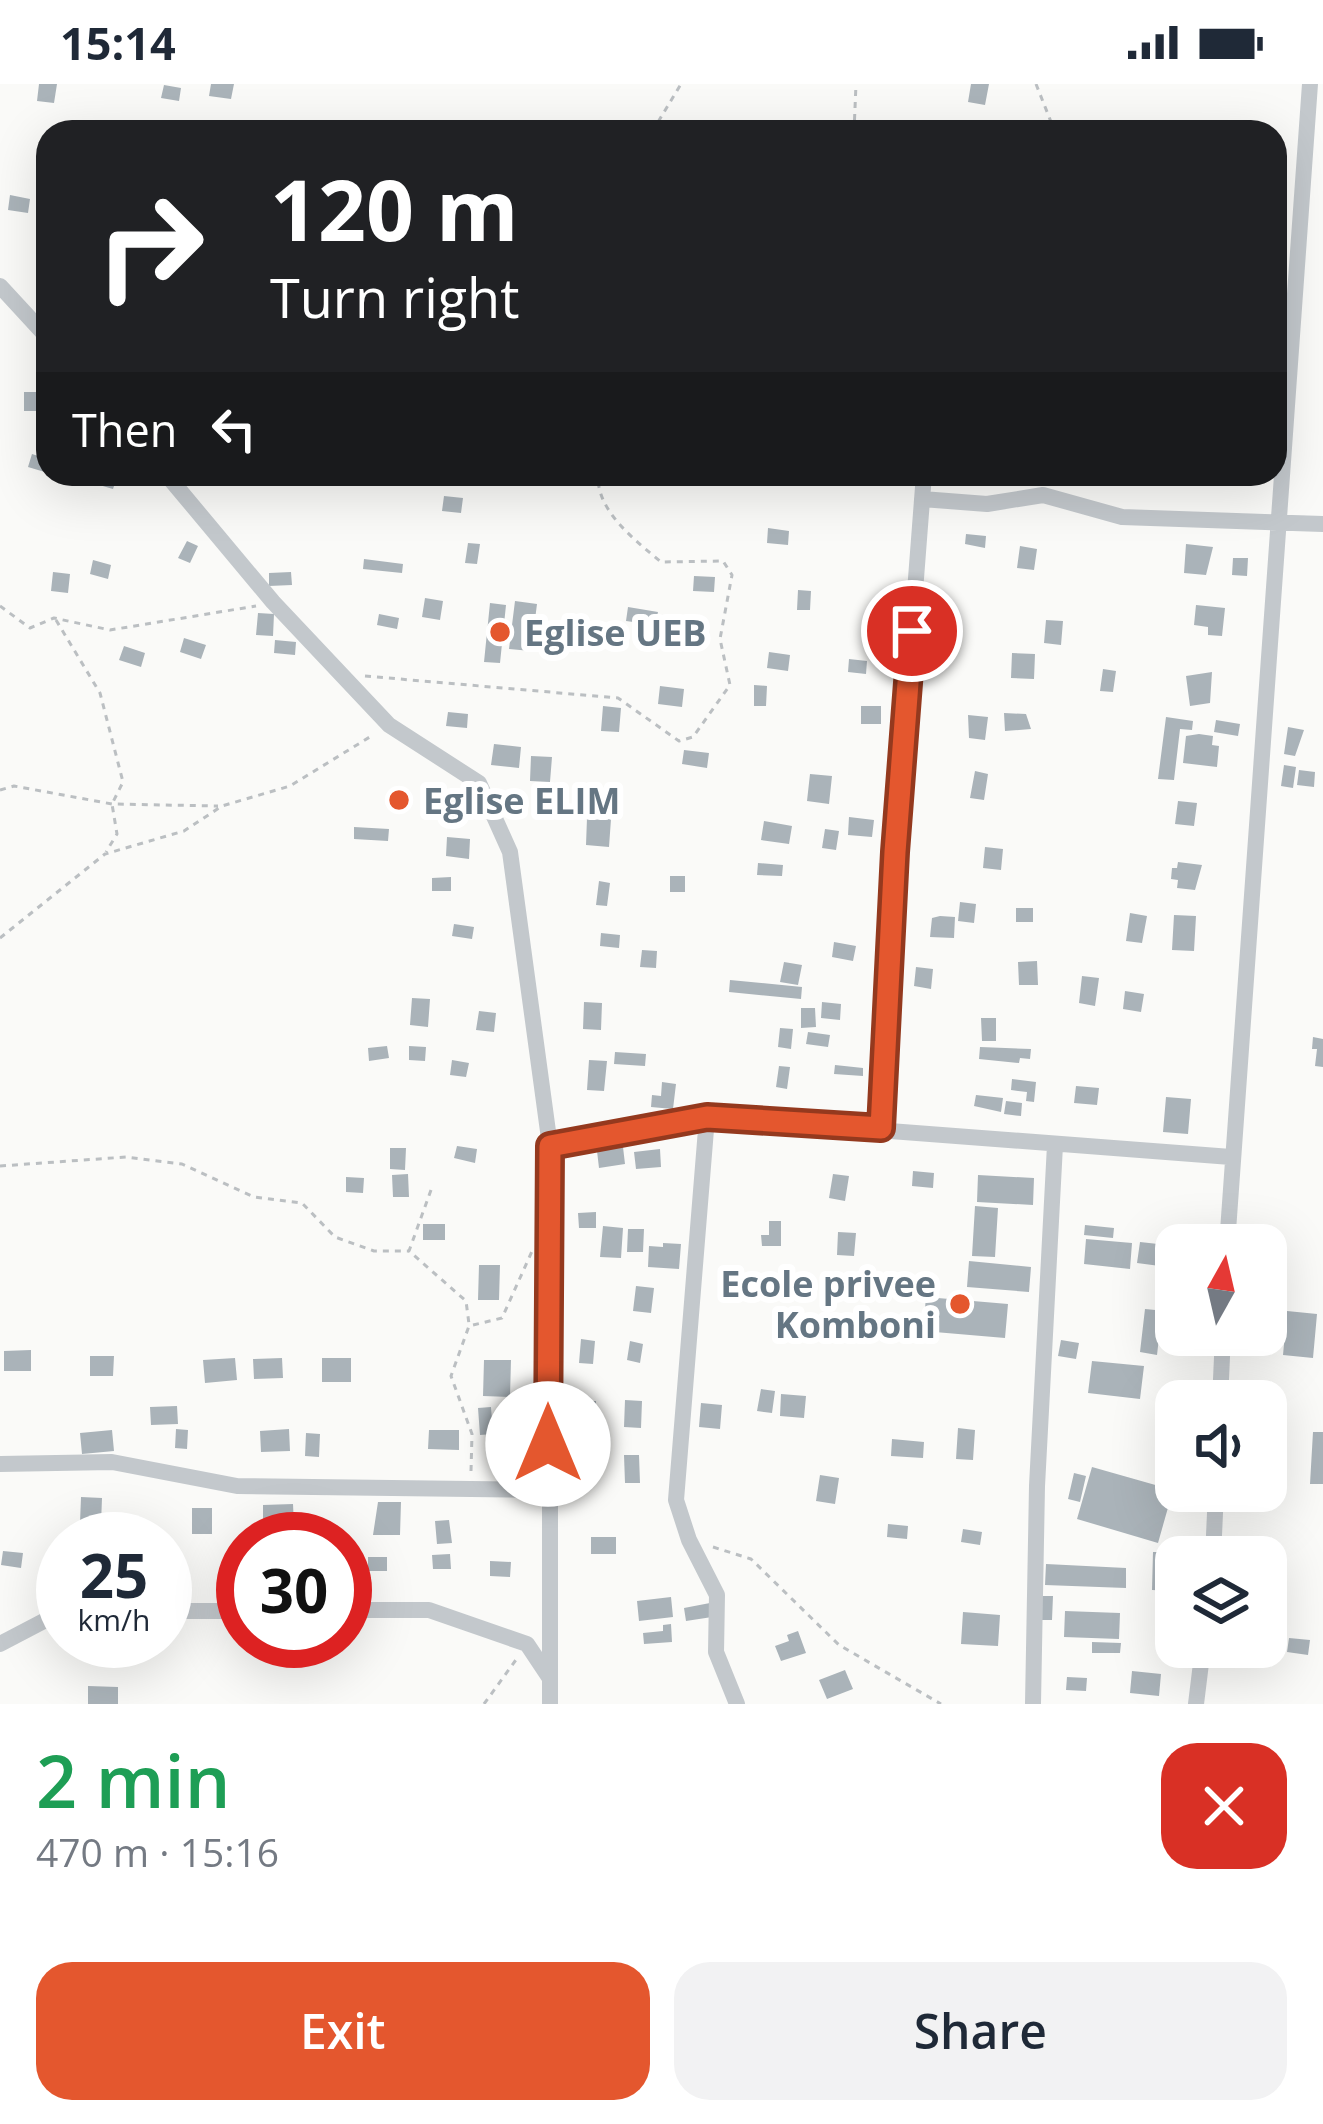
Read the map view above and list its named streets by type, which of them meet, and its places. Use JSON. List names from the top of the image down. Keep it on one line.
{"places":["Eglise UEB","Eglise ELIM","Ecole privee Komboni"],"north":"top","page":{"status":"15:14","turn":["120 m","Turn right"],"then":"Then","speed":"25 km/h","limit":"30","heading":["2 min","470 m · 15:16"],"buttons":["Exit","Share"]}}
